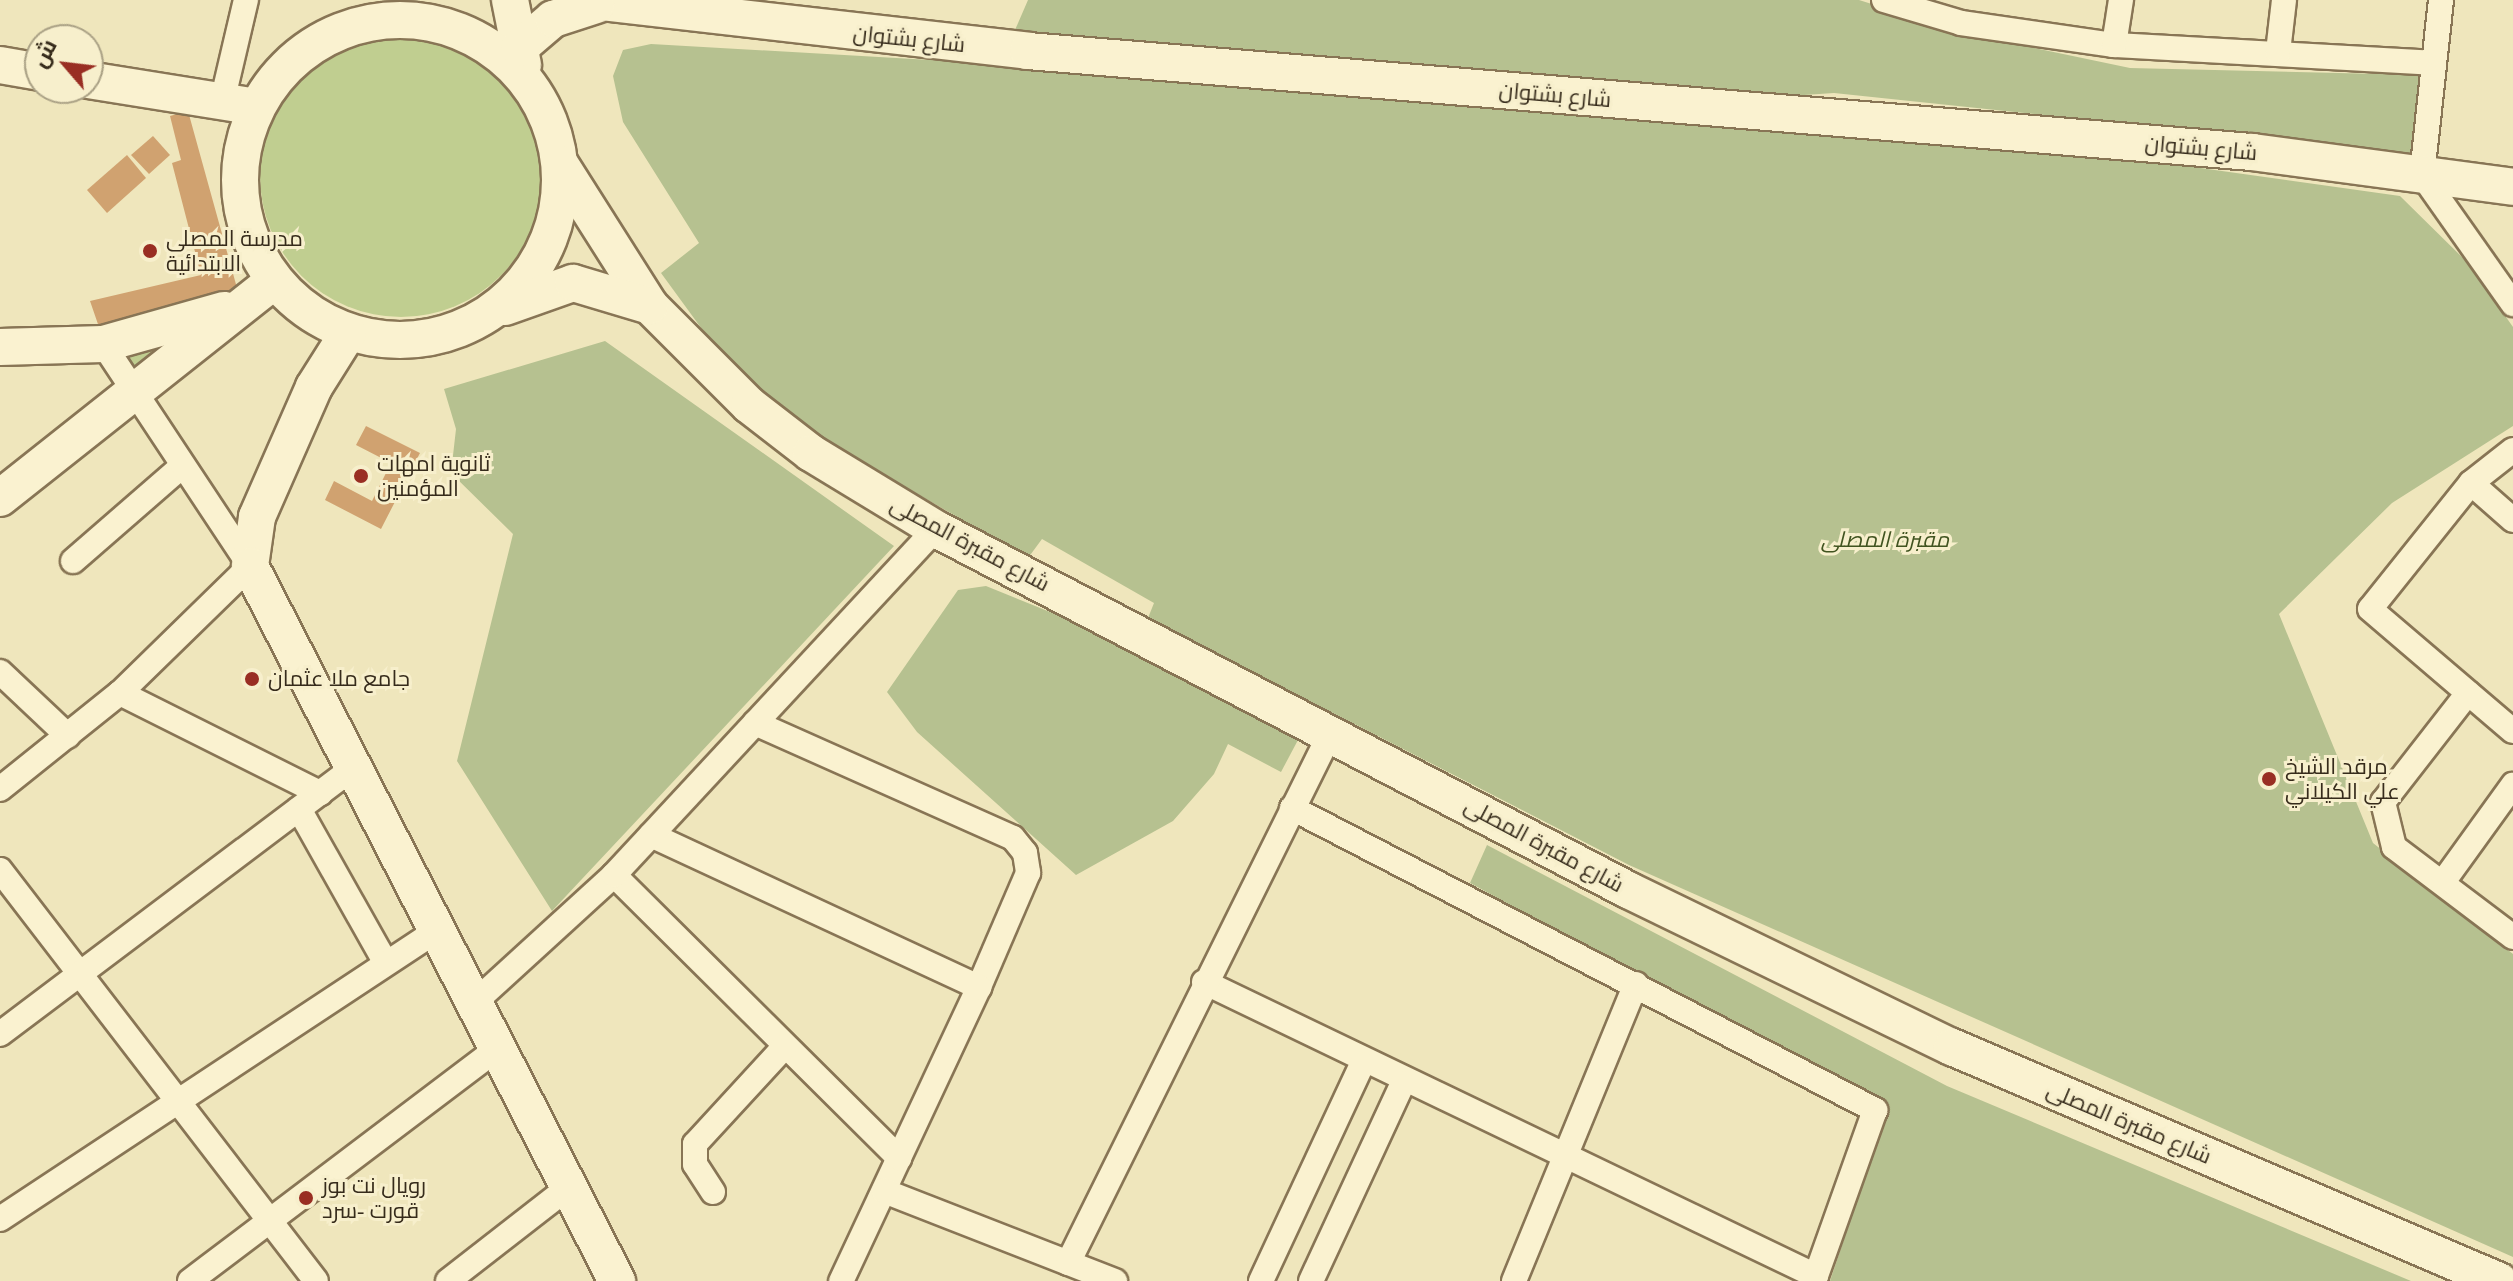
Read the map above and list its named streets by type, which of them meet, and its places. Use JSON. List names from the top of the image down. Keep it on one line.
{"streets":{"street":["شارع بشتوان","شارع مقبرة المصلى"]},"parks":["مقبرة المصلى"],"places":["مدرسة المصلى الابتدائية","ثانوية امهات المؤمنين","جامع ملا عثمان","مرقد الشيخ علي الكيلاني","رويال نت بوز قورت -سرد"],"north":"top left"}
